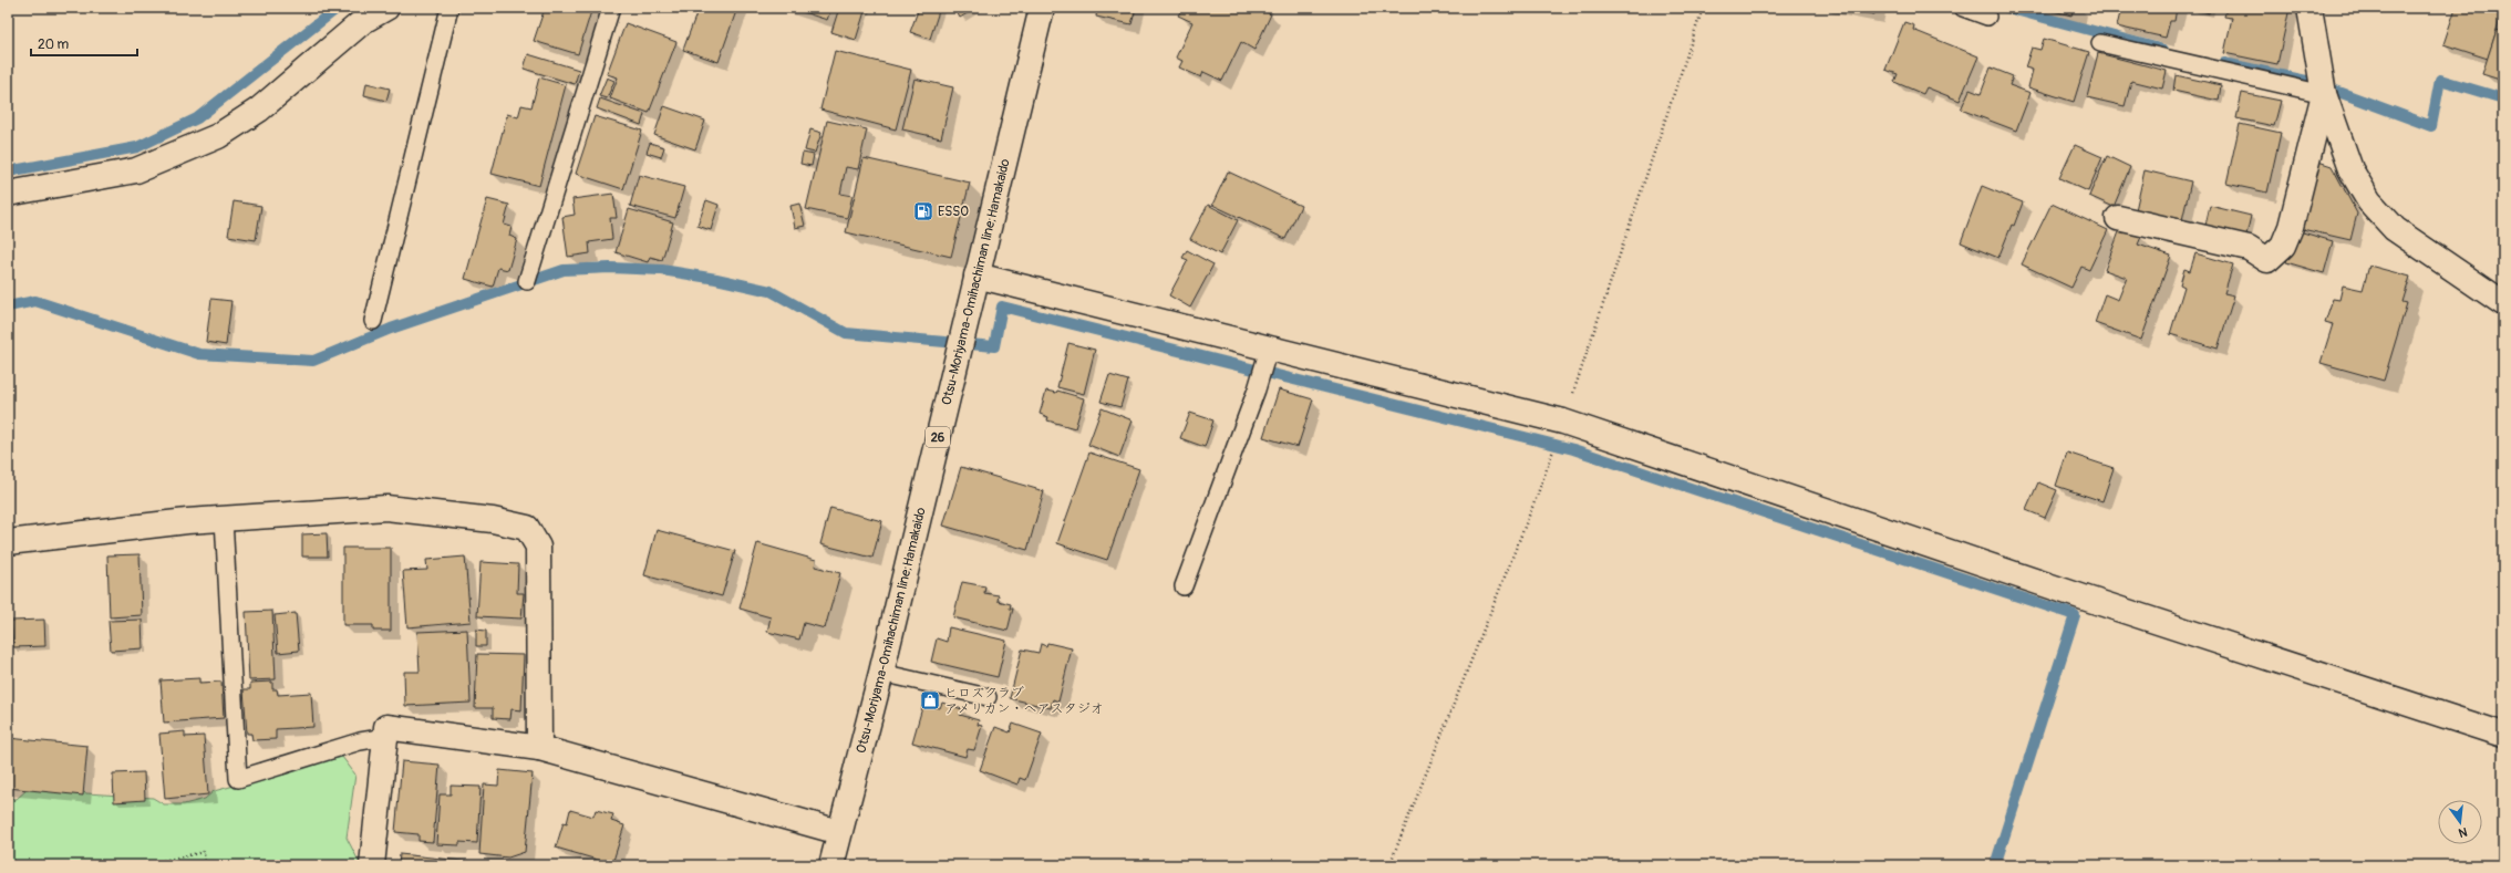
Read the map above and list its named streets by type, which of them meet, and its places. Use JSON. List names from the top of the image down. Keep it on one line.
{"streets":{"street":["Otsu-Moriyama-Omihachiman line;Hamakaido","26"]},"places":{"fuel station":["ESSO"],"shop":["ヒロズクラブ アメリカン・ヘアスタジオ"]},"scale_bar":"20 m","north":"bottom"}
